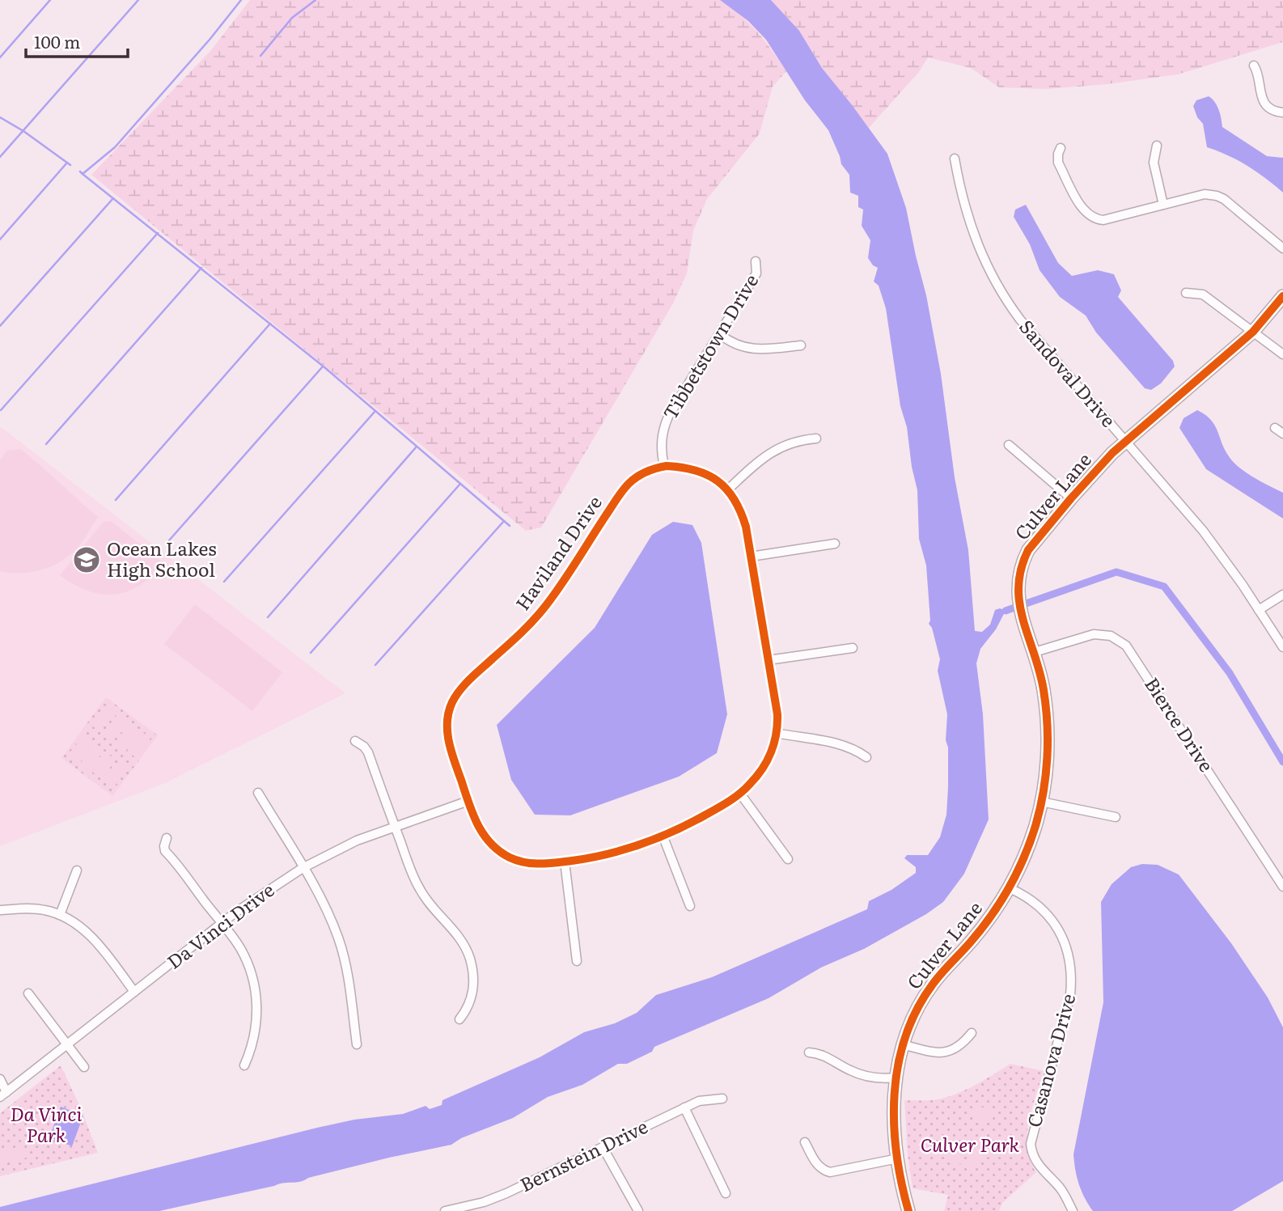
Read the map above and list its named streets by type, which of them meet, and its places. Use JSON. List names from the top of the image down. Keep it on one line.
{"streets":{"street":["Tibbetstown Drive","Sandoval Drive","Culver Lane","Haviland Drive","Bierce Drive","Da Vinci Drive","Casanova Drive","Bernstein Drive"]},"crossings":[["Tibbetstown Drive","Haviland Drive"],["Sandoval Drive","Culver Lane"],["Culver Lane","Bierce Drive"],["Culver Lane","Casanova Drive"],["Haviland Drive","Da Vinci Drive"]],"parks":["Da Vinci Park","Culver Park"],"places":{"school or university":["Ocean Lakes High School"]},"scale_bar":"100 m"}
